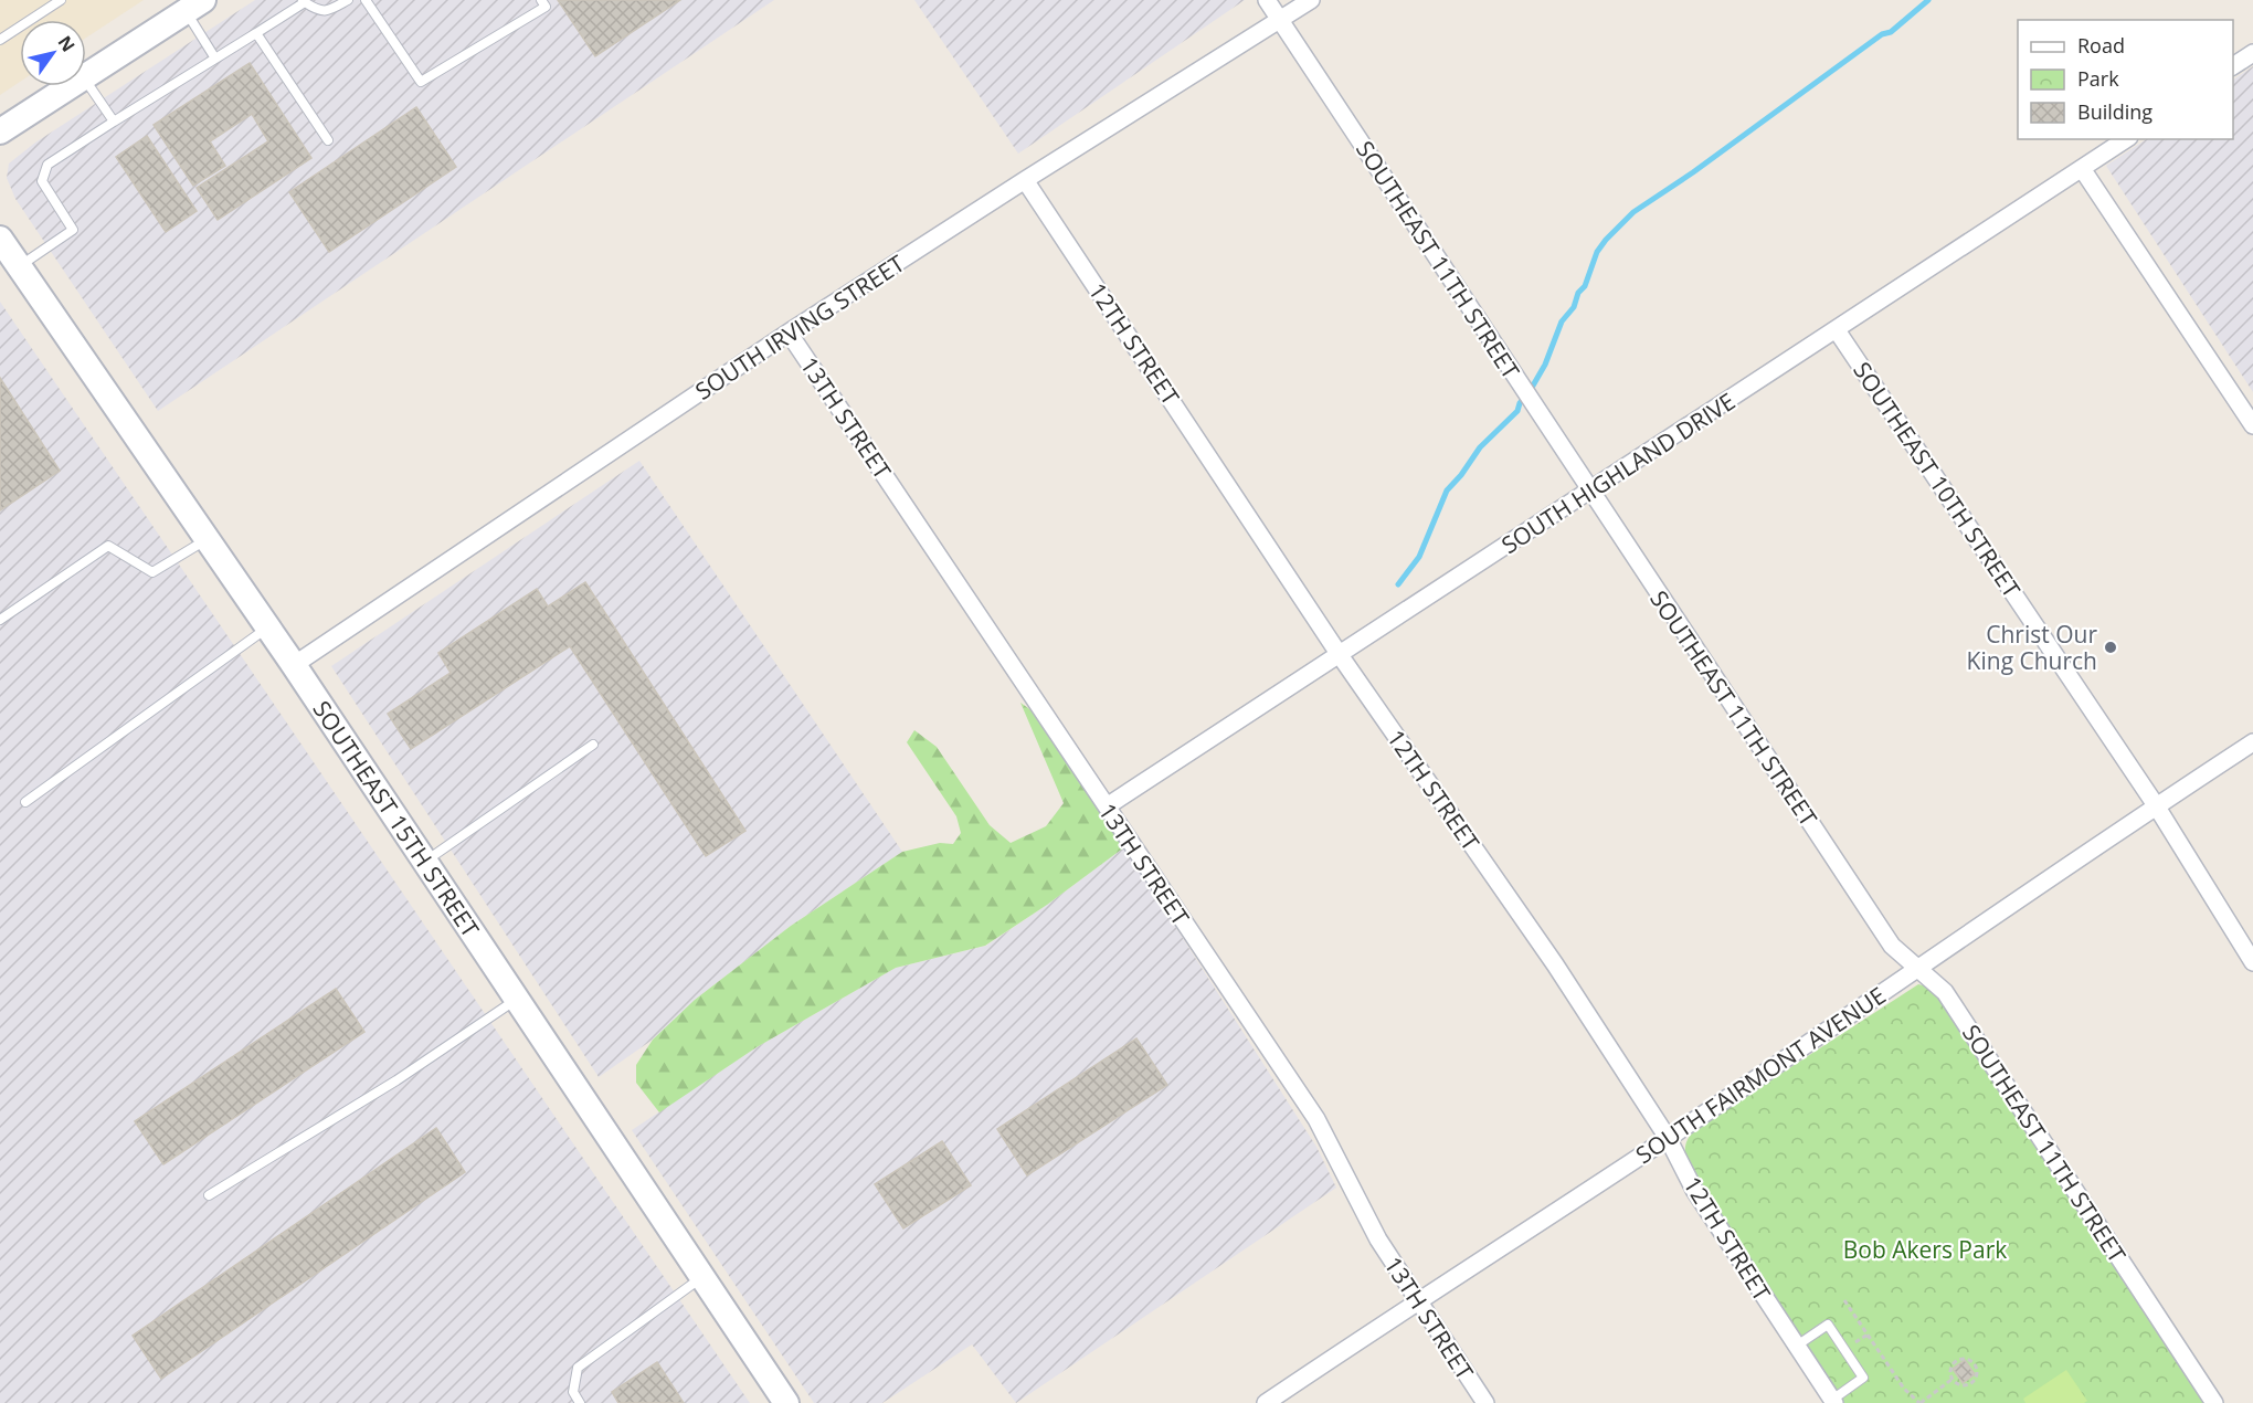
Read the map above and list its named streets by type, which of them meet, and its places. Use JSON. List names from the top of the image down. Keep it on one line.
{"streets":{"main road":["SOUTHEAST 15TH STREET"],"street":["SOUTHEAST 11TH STREET","SOUTH IRVING STREET","12TH STREET","13TH STREET","SOUTH HIGHLAND DRIVE","SOUTHEAST 10TH STREET","SOUTH FAIRMONT AVENUE"]},"crossings":[["SOUTHEAST 11TH STREET","SOUTH IRVING STREET"],["SOUTHEAST 11TH STREET","SOUTH HIGHLAND DRIVE"],["SOUTHEAST 11TH STREET","SOUTH FAIRMONT AVENUE"],["SOUTH IRVING STREET","12TH STREET"],["SOUTH IRVING STREET","13TH STREET"],["SOUTH IRVING STREET","SOUTHEAST 15TH STREET"],["12TH STREET","SOUTH HIGHLAND DRIVE"],["12TH STREET","SOUTH FAIRMONT AVENUE"],["13TH STREET","SOUTH HIGHLAND DRIVE"],["13TH STREET","SOUTH FAIRMONT AVENUE"],["SOUTH HIGHLAND DRIVE","SOUTHEAST 10TH STREET"],["SOUTHEAST 10TH STREET","SOUTH FAIRMONT AVENUE"]],"parks":["Bob Akers Park"],"places":["Christ Our King Church"],"legend":["Road","Park","Building"],"north":"top right"}
